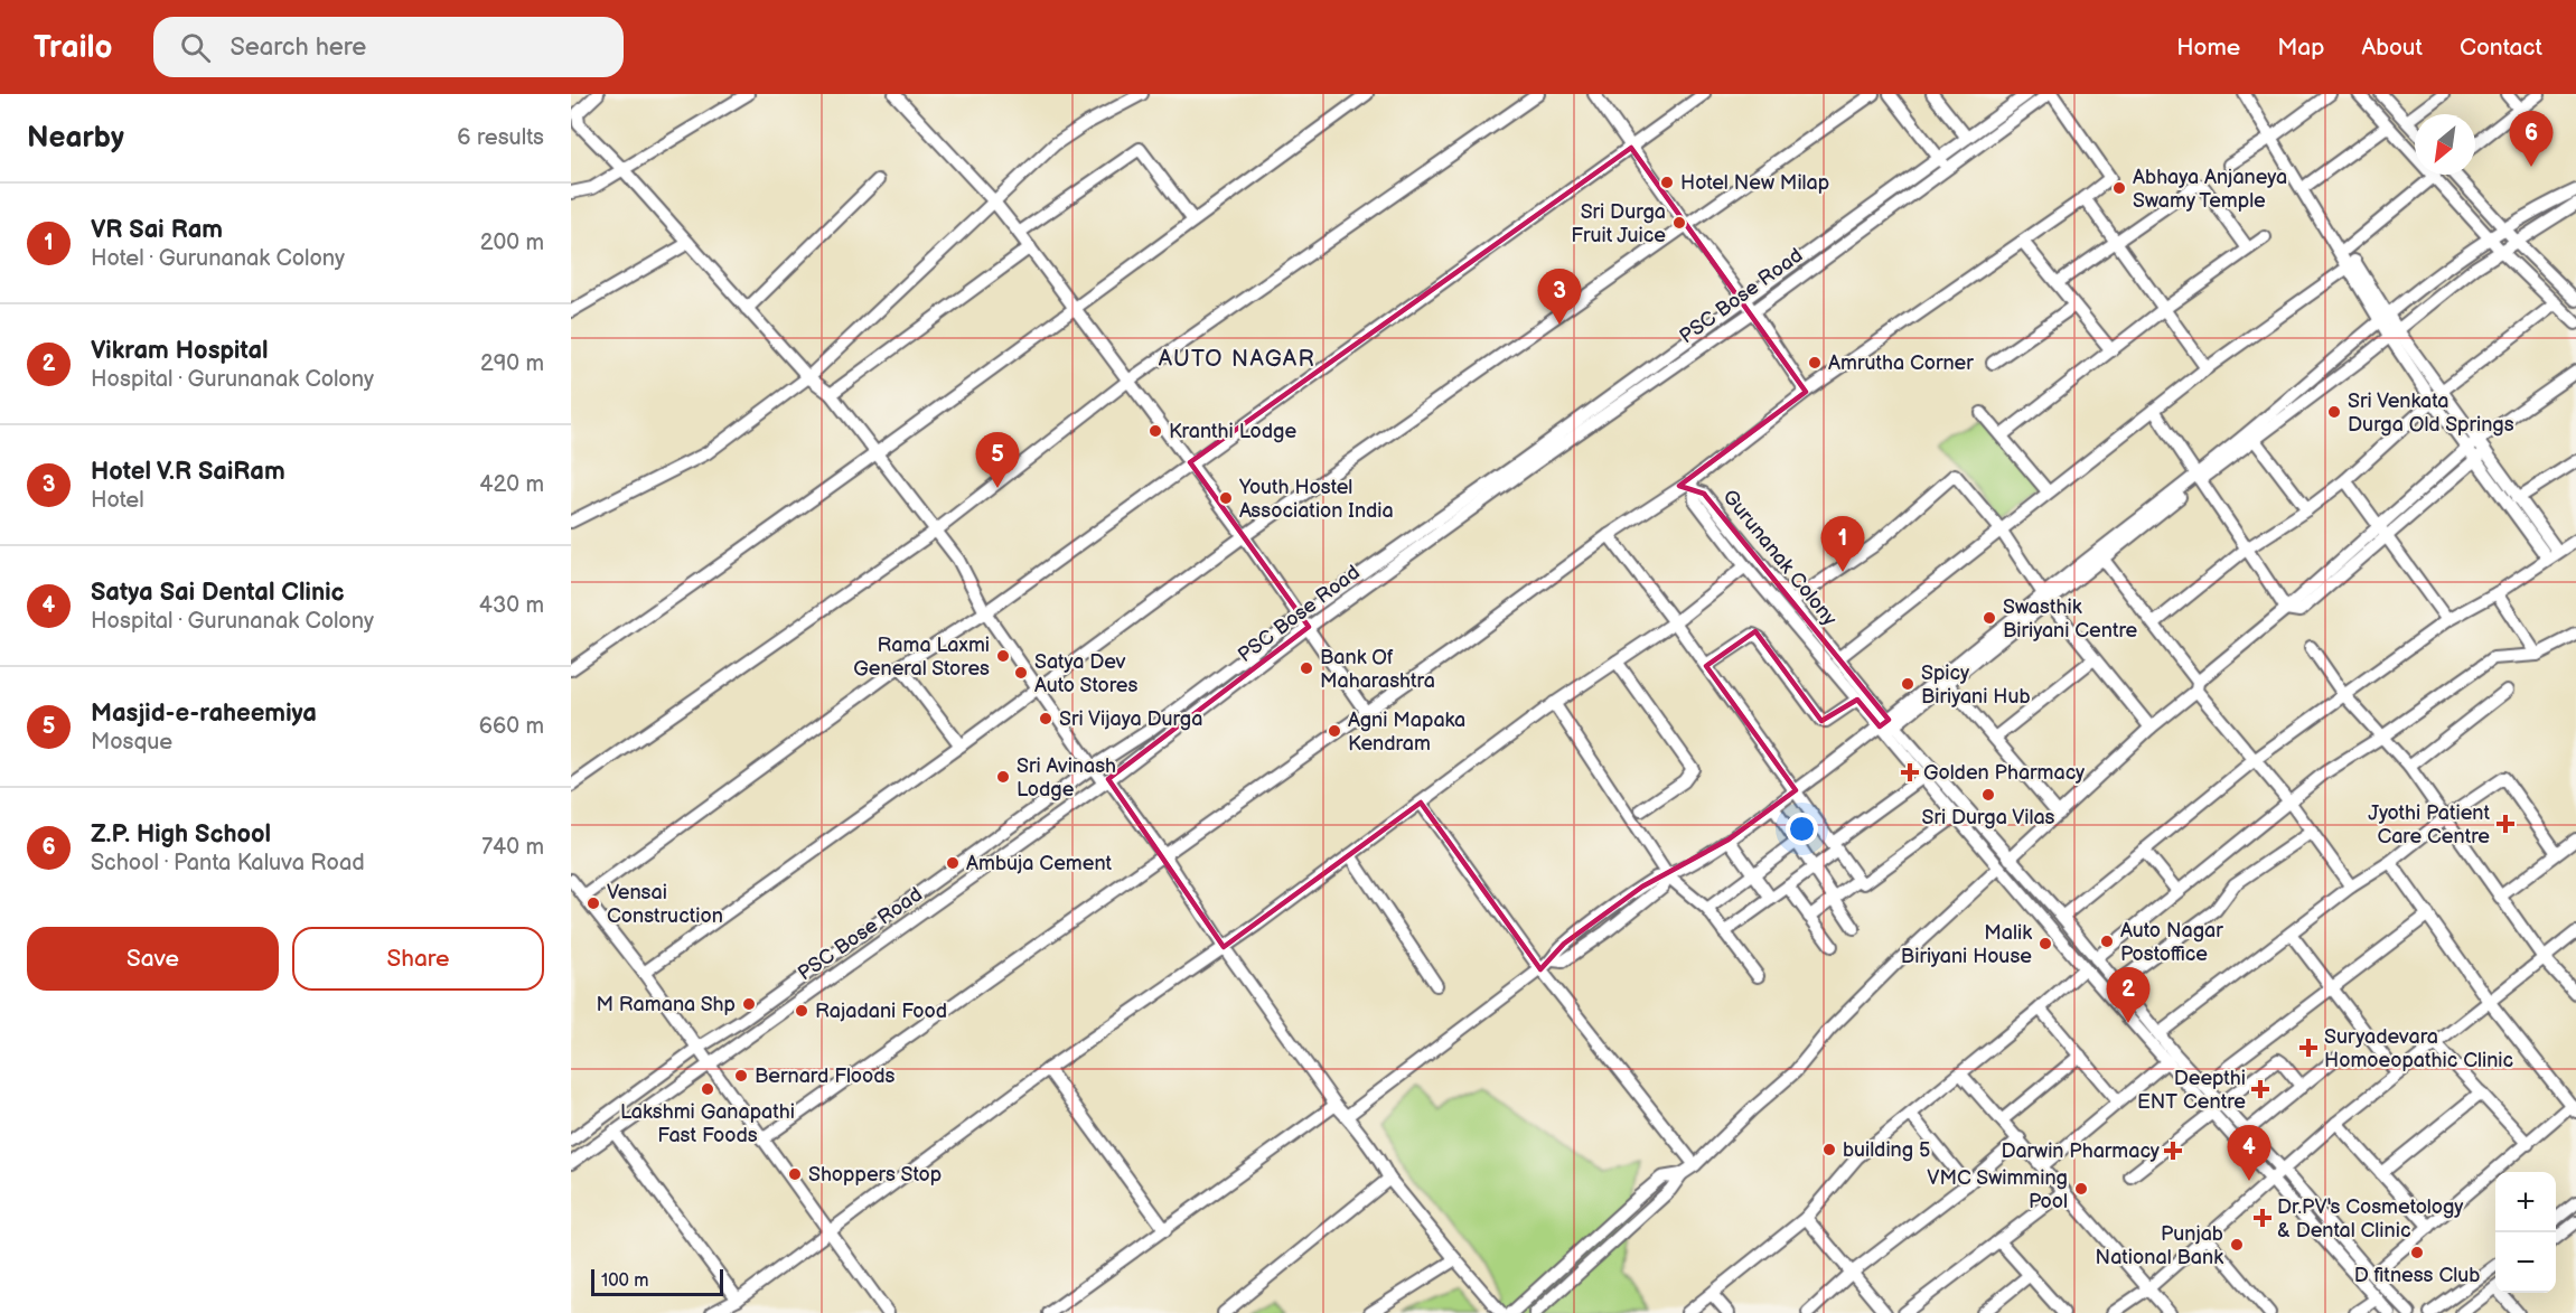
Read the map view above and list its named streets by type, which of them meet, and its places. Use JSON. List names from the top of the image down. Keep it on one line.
{"streets":{"street":["PSC Bose Road","Gurunanak Colony"]},"districts":["AUTO NAGAR"],"places":{"other":["Hotel New Milap","Abhaya Anjaneya Swamy Temple","Sri Durga Fruit Juice","Amrutha Corner","Sri Venkata Durga Old Springs","Kranthi Lodge","Youth Hostel Association India","Swasthik Biriyani Centre","Rama Laxmi General Stores","Bank Of Maharashtra","Satya Dev Auto Stores","Spicy Biriyani Hub","Sri Vijaya Durga","Agni Mapaka Kendram","Sri Avinash Lodge","Sri Durga Vilas","Ambuja Cement","Vensai Construction","Auto Nagar Postoffice","Malik Biriyani House","M Ramana Shp","Rajadani Food","Bernard Floods","Lakshmi Ganapathi Fast Foods","building 5","Shoppers Stop","VMC Swimming Pool","Punjab National Bank","D fitness Club"],"health":["Golden Pharmacy","Jyothi Patient Care Centre","Suryadevara Homoeopathic Clinic","Deepthi ENT Centre","Darwin Pharmacy","Dr.PV's Cosmetology & Dental Clinic"]},"scale_bar":"100 m","north":"bottom left","page":{"header":"Trailo","search":"Search here","nav":["Home","Map","About","Contact"],"heading":["Nearby","6 results"],"pins":["6","3","5","1","2","4"],"list":[{"mark":"1","name":"VR Sai Ram","note":"Hotel · Gurunanak Colony","value":"200 m"},{"mark":"2","name":"Vikram Hospital","note":"Hospital · Gurunanak Colony","value":"290 m"},{"mark":"3","name":"Hotel V.R SaiRam","note":"Hotel","value":"420 m"},{"mark":"4","name":"Satya Sai Dental Clinic","note":"Hospital · Gurunanak Colony","value":"430 m"},{"mark":"5","name":"Masjid-e-raheemiya","note":"Mosque","value":"660 m"},{"mark":"6","name":"Z.P. High School","note":"School · Panta Kaluva Road","value":"740 m"}],"buttons":["Save","Share"],"map_buttons":["+","−"],"scale":"100 m"}}
